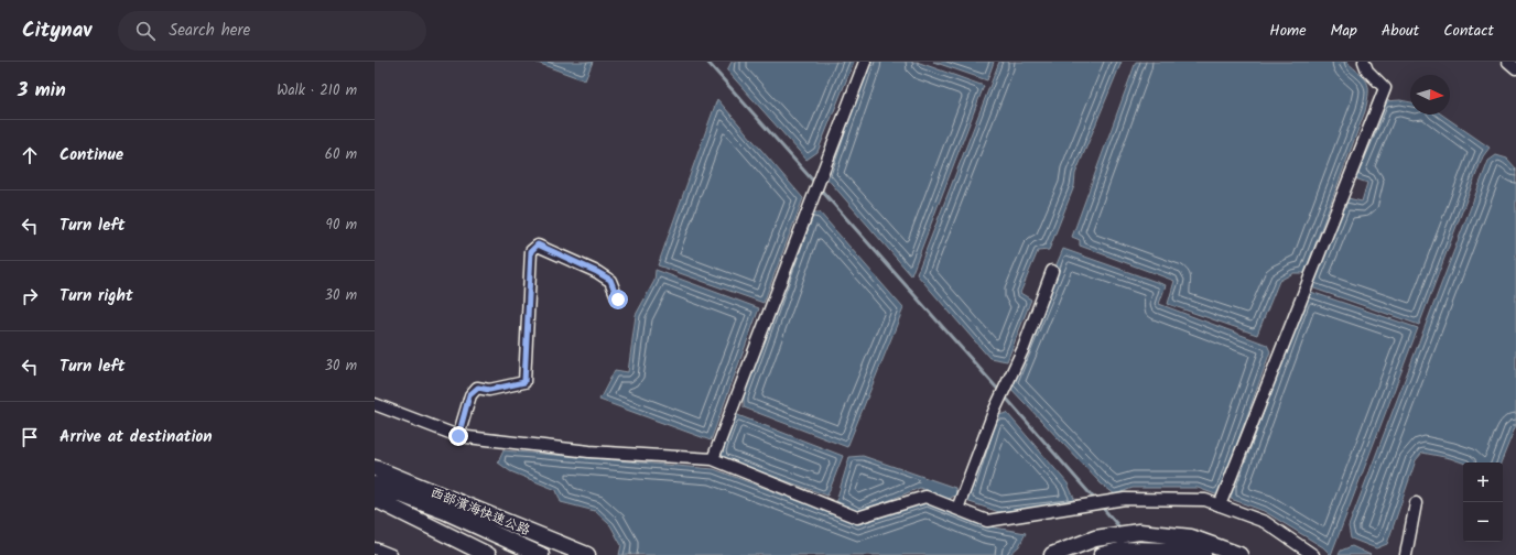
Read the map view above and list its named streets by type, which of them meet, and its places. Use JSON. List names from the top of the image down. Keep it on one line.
{"streets":{"highway":["西部濱海快速公路"]},"north":"right","page":{"header":"Citynav","search":"Search here","nav":["Home","Map","About","Contact"],"heading":["3 min","Walk · 210 m"],"list":[["Continue","60 m"],["Turn left","90 m"],["Turn right","30 m"],["Turn left","30 m"],"Arrive at destination"],"map_buttons":["+","−"]}}
